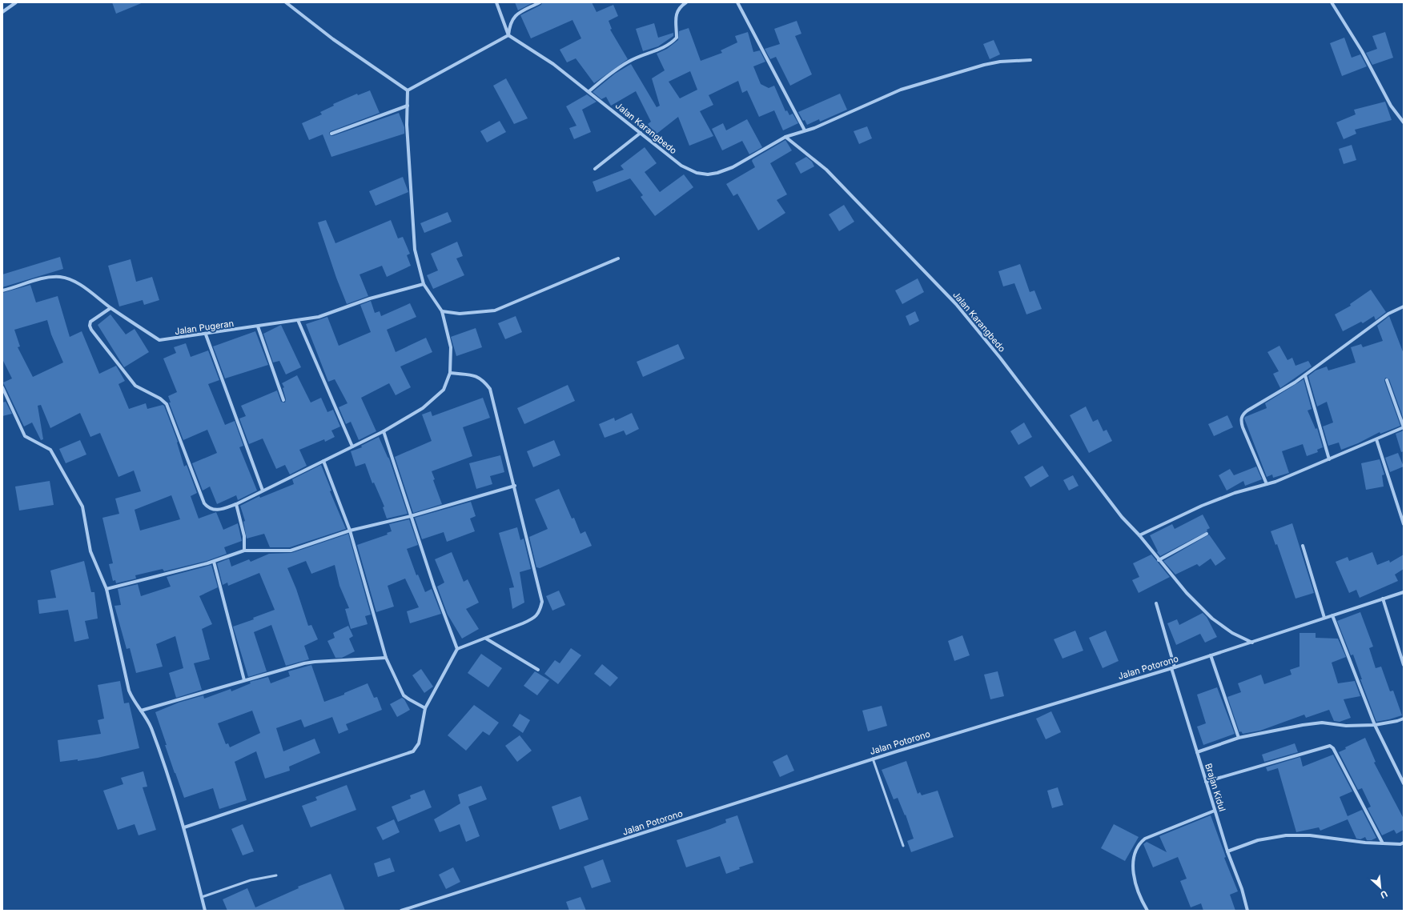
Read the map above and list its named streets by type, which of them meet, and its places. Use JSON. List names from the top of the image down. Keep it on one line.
{"streets":{"street":["Jalan Karangbedo","Jalan Pugeran","Jalan Potorono","Brajan Kidul"]},"crossings":[["Jalan Karangbedo","Jalan Potorono"],["Jalan Potorono","Brajan Kidul"]],"north":"bottom right"}
